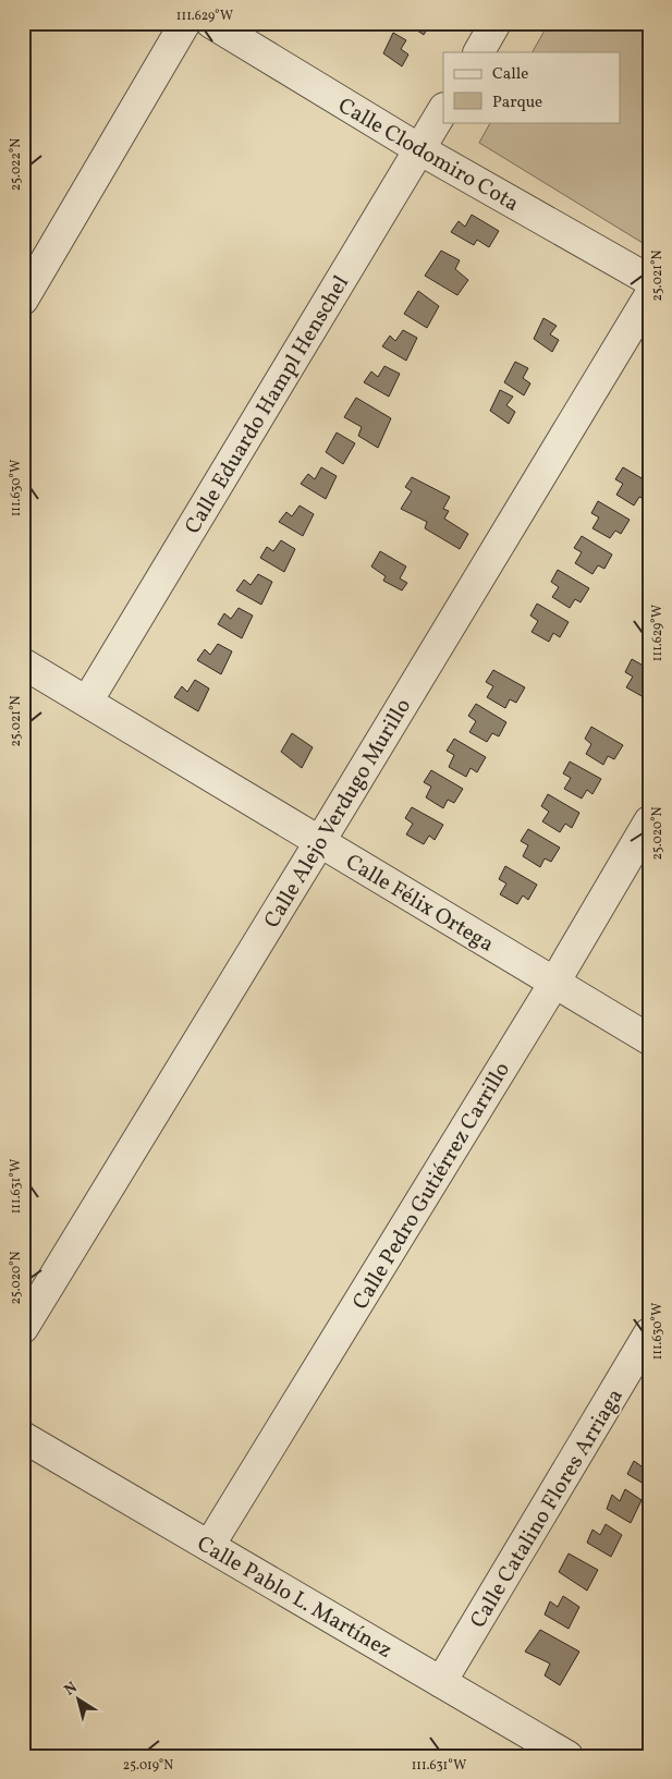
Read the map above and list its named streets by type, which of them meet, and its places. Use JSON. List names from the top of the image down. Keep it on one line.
{"streets":{"street":["Calle Clodomiro Cota","Calle Eduardo Hampl Henschel","Calle Alejo Verdugo Murillo","Calle Félix Ortega","Calle Pedro Gutiérrez Carrillo","Calle Catalino Flores Arriaga","Calle Pablo L. Martínez"]},"crossings":[["Calle Clodomiro Cota","Calle Eduardo Hampl Henschel"],["Calle Eduardo Hampl Henschel","Calle Félix Ortega"],["Calle Alejo Verdugo Murillo","Calle Félix Ortega"],["Calle Félix Ortega","Calle Pedro Gutiérrez Carrillo"],["Calle Pedro Gutiérrez Carrillo","Calle Pablo L. Martínez"],["Calle Catalino Flores Arriaga","Calle Pablo L. Martínez"]],"legend":["Calle","Parque"],"north":"top left","coordinates":["111.629°W","25.022°N","25.021°N","111.630°W","25.020°N","111.631°W","25.019°N"]}
